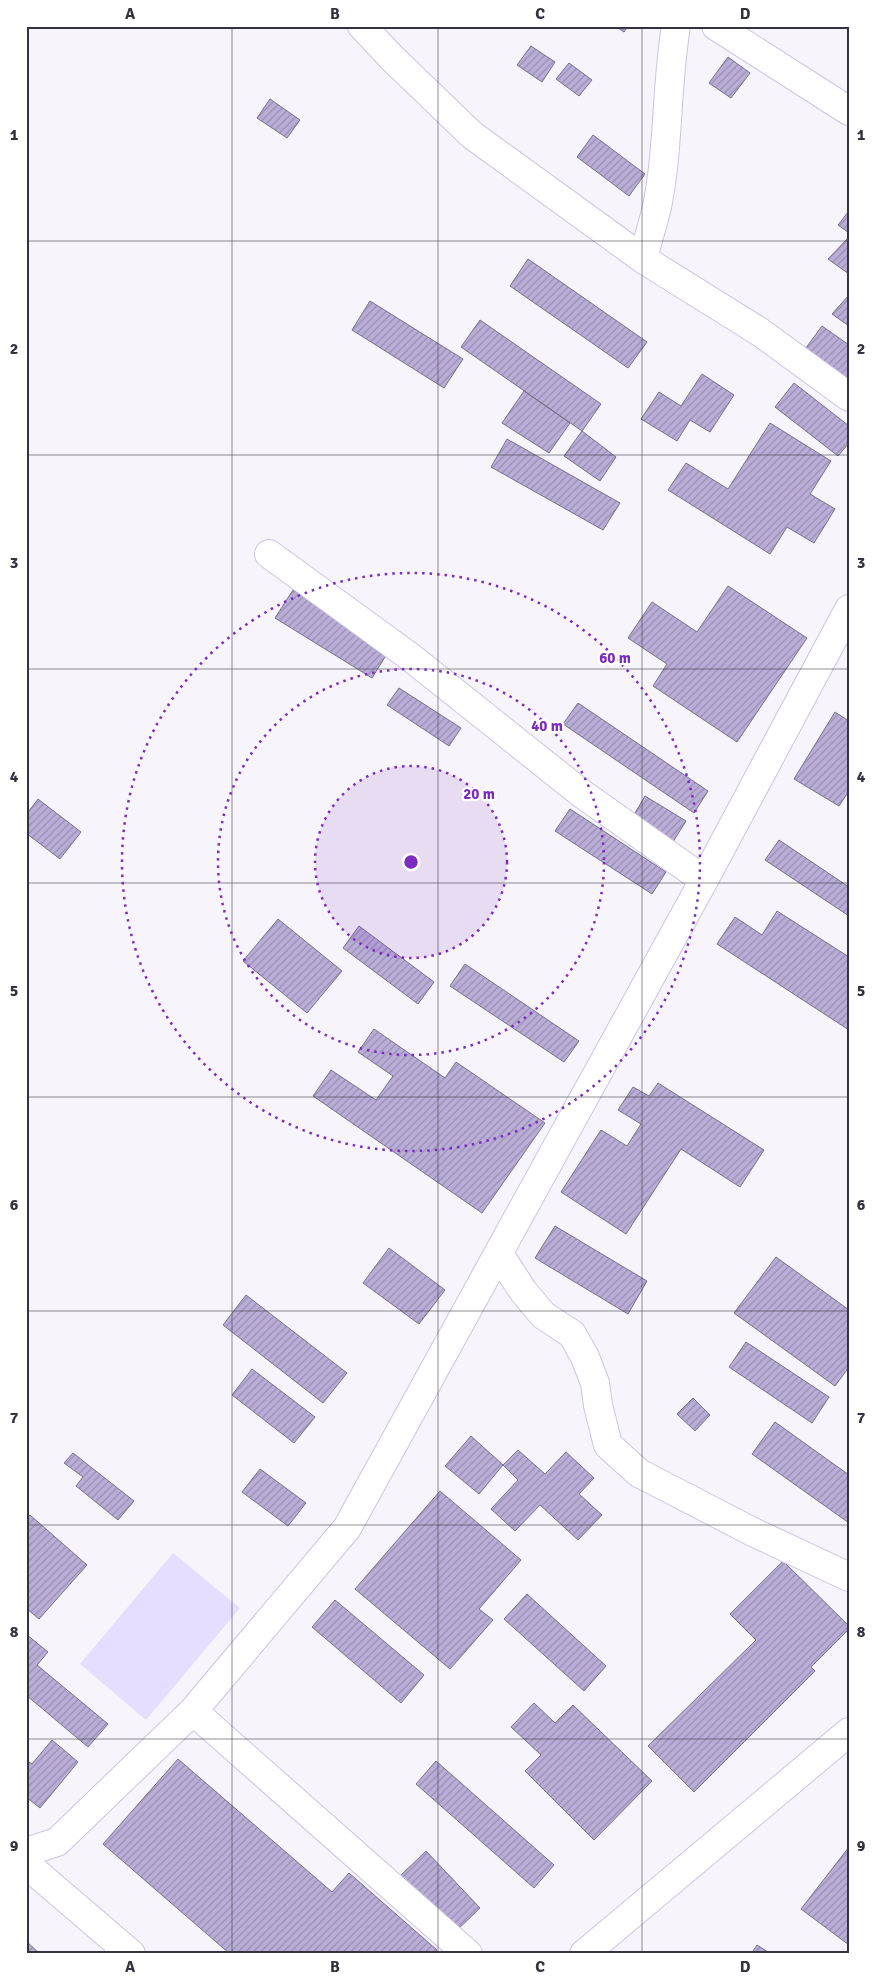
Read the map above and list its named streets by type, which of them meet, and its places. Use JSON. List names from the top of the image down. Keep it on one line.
{"grid":{"columns":["A","B","C","D"],"rows":["1","2","3","4","5","6","7","8","9"]},"rings":["60 m","40 m","20 m"]}
